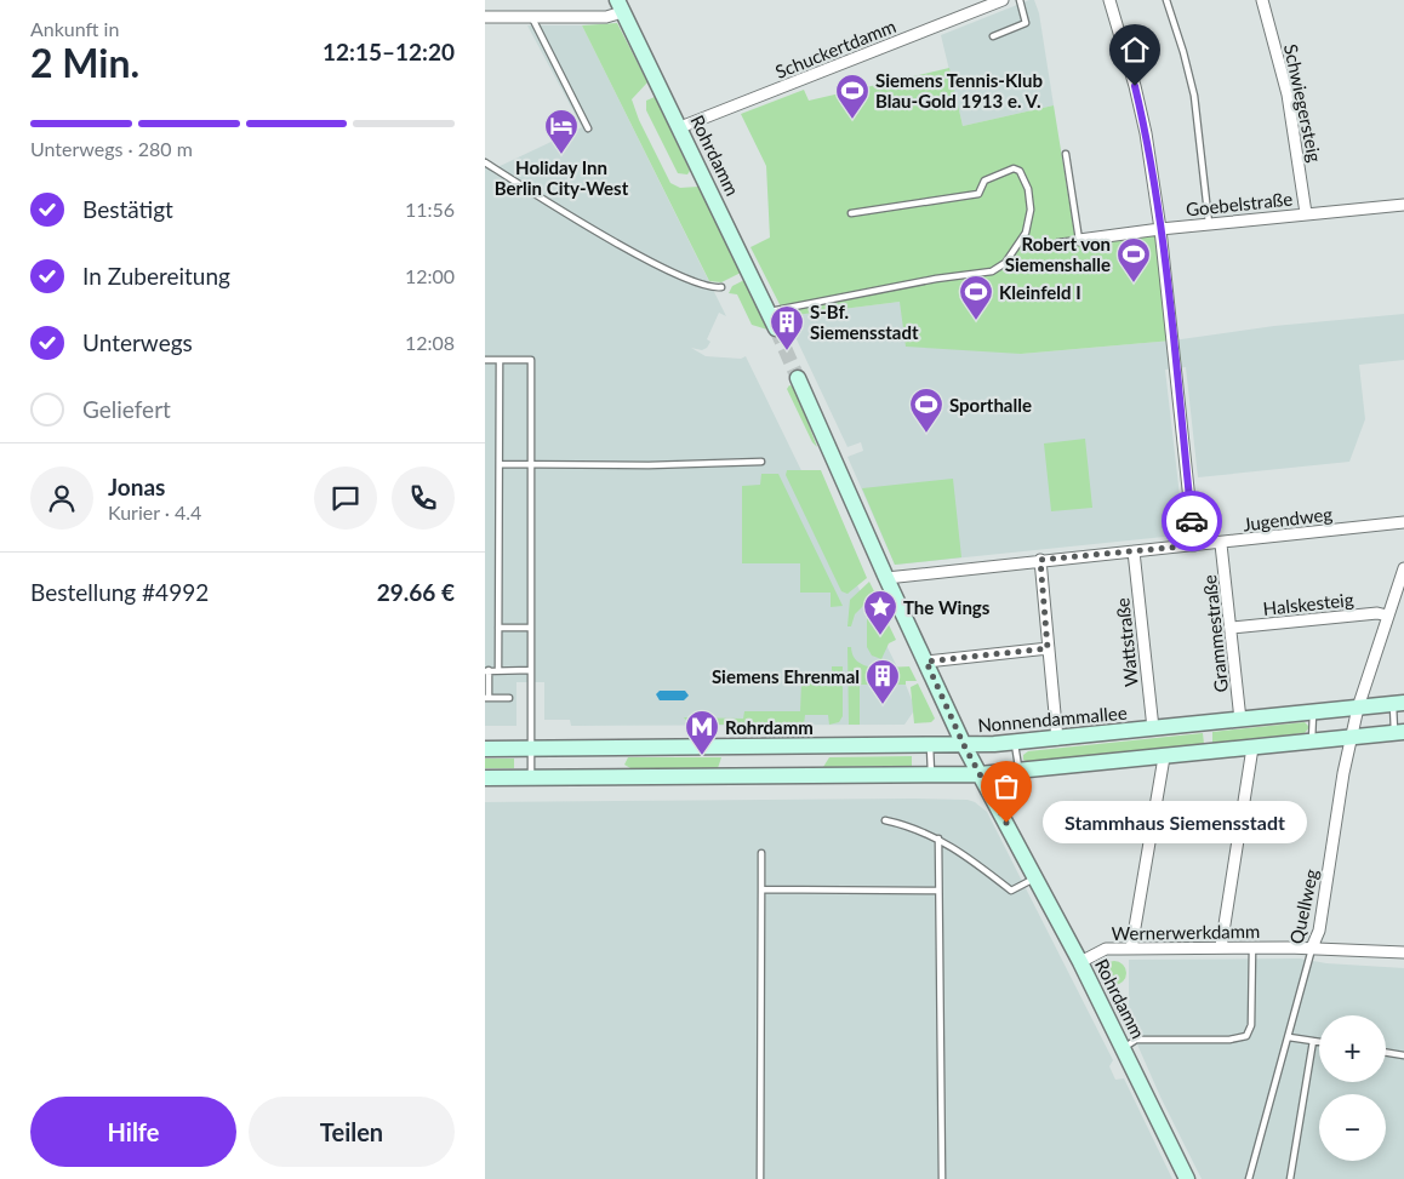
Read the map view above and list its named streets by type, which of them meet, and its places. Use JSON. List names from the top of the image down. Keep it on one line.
{"streets":{"main road":["Rohrdamm","Nonnendammallee"],"street":["Schuckertdamm","Schwiegersteig","Goebelstraße","Jugendweg","Halskesteig","Grammestraße","Wattstraße","Quellweg","Wernerwerkdamm"]},"crossings":[["Schuckertdamm","Rohrdamm"],["Schwiegersteig","Goebelstraße"],["Rohrdamm","Jugendweg"],["Rohrdamm","Nonnendammallee"],["Rohrdamm","Wernerwerkdamm"],["Jugendweg","Grammestraße"],["Jugendweg","Wattstraße"],["Halskesteig","Grammestraße"],["Halskesteig","Quellweg"],["Grammestraße","Nonnendammallee"],["Wattstraße","Nonnendammallee"],["Nonnendammallee","Quellweg"],["Quellweg","Wernerwerkdamm"]],"places":{"sports":["Siemens Tennis-Klub Blau-Gold 1913 e. V.","Robert von Siemenshalle","Kleinfeld I","Sporthalle"],"hotel":["Holiday Inn Berlin City-West"],"building":["S-Bf. Siemensstadt","Siemens Ehrenmal"],"place":["The Wings"],"metro station":["Rohrdamm"],"other":["Stammhaus Siemensstadt"]},"page":{"heading":["2 Min.","Ankunft in","12:15–12:20"],"panel":["Jonas","Kurier · 4.4","Bestellung #4992","29.66 €"],"bar":"Unterwegs · 280 m","list":[["Bestätigt","11:56"],["In Zubereitung","12:00"],["Unterwegs","12:08"],"Geliefert"],"bubble":"Stammhaus Siemensstadt","map_buttons":["+","−"],"buttons":["Hilfe","Teilen"]}}
